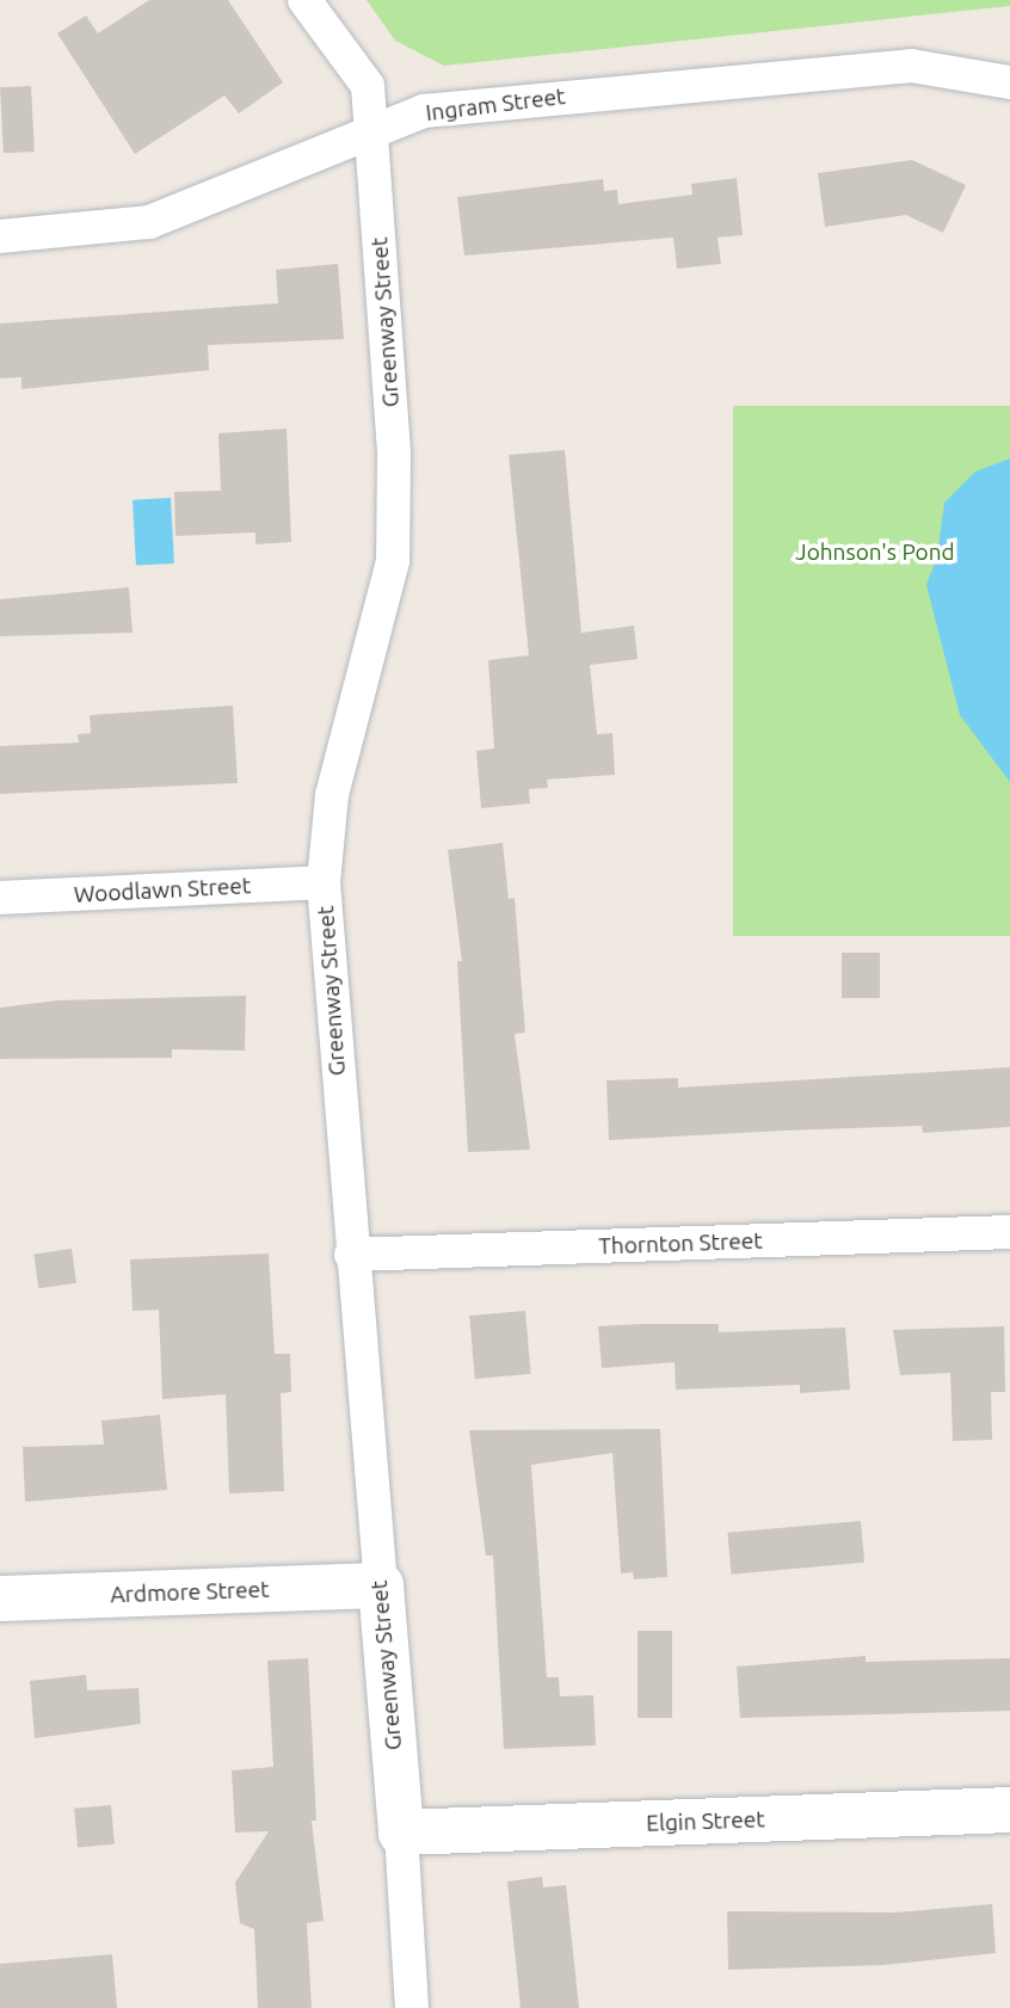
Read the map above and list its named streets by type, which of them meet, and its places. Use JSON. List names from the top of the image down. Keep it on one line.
{"streets":{"main road":["Greenway Street","Ardmore Street","Elgin Street"],"street":["Ingram Street","Woodlawn Street","Thornton Street"]},"crossings":[["Ingram Street","Greenway Street"],["Greenway Street","Woodlawn Street"],["Greenway Street","Thornton Street"],["Greenway Street","Ardmore Street"],["Greenway Street","Elgin Street"]],"parks":["Johnson's Pond"]}
